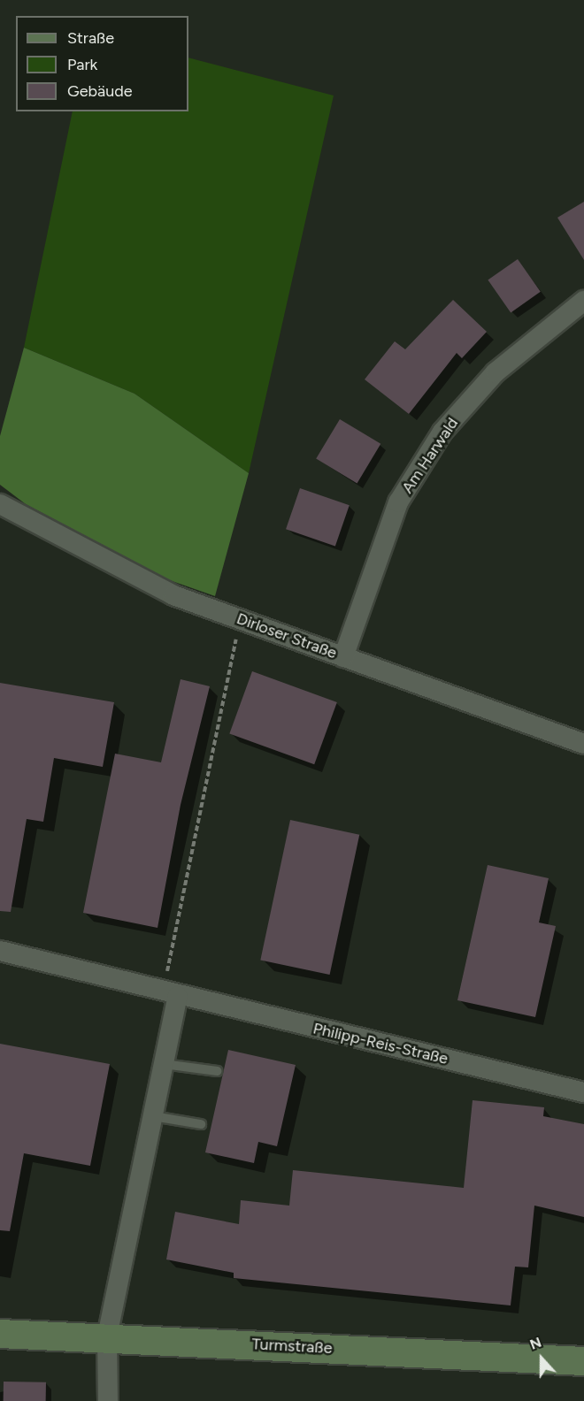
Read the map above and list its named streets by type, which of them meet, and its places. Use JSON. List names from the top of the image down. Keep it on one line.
{"streets":{"main road":["Turmstraße"],"street":["Am Harwald","Dirloser Straße","Philipp-Reis-Straße"]},"crossings":[["Am Harwald","Dirloser Straße"]],"legend":["Straße","Park","Gebäude"],"north":"top"}
